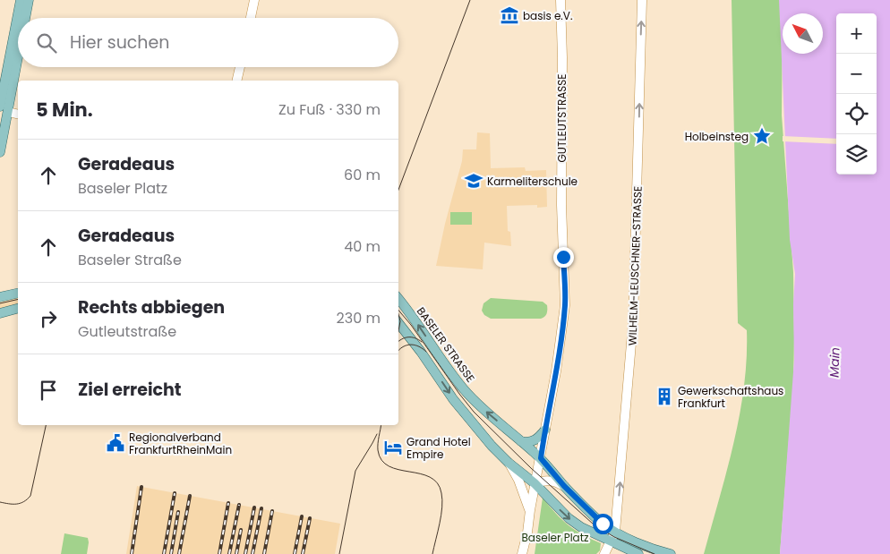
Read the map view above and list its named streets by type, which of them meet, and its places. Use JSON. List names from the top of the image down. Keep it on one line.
{"streets":{"main road":["GUTLEUTSTRASSE","WILHELM-LEUSCHNER-STRASSE","BASELER STRASSE"]},"crossings":[["GUTLEUTSTRASSE","BASELER STRASSE"]],"one_way":["WILHELM-LEUSCHNER-STRASSE"],"water":["Main"],"parks":["Baseler Platz"],"places":{"museum":["basis e.V."],"place":["Holbeinsteg"],"school or university":["Karmeliterschule"],"building":["Gewerkschaftshaus Frankfurt"],"public building":["Regionalverband FrankfurtRheinMain"],"hotel":["Grand Hotel Empire"]},"north":"top left","page":{"map_buttons":["+","−"],"search":"Hier suchen","heading":["5 Min.","Zu Fuß · 330 m"],"list":[["Geradeaus","Baseler Platz","60 m"],["Geradeaus","Baseler Straße","40 m"],["Rechts abbiegen","Gutleutstraße","230 m"],"Ziel erreicht"]}}
